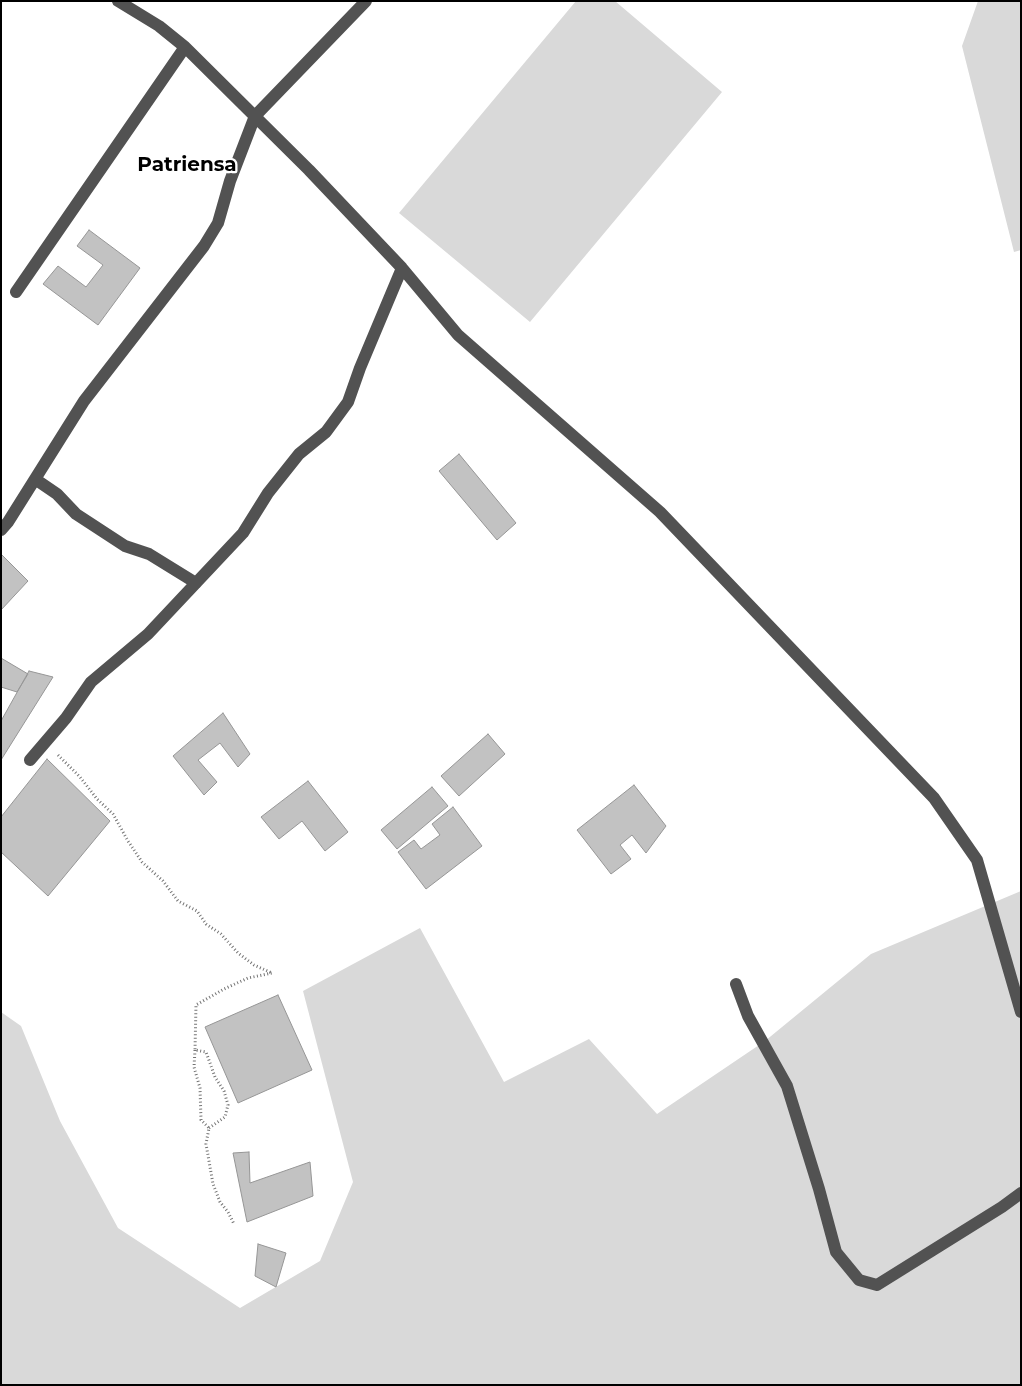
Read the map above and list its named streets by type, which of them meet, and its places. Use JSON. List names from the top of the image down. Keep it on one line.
{"districts":["Patriensa"]}
